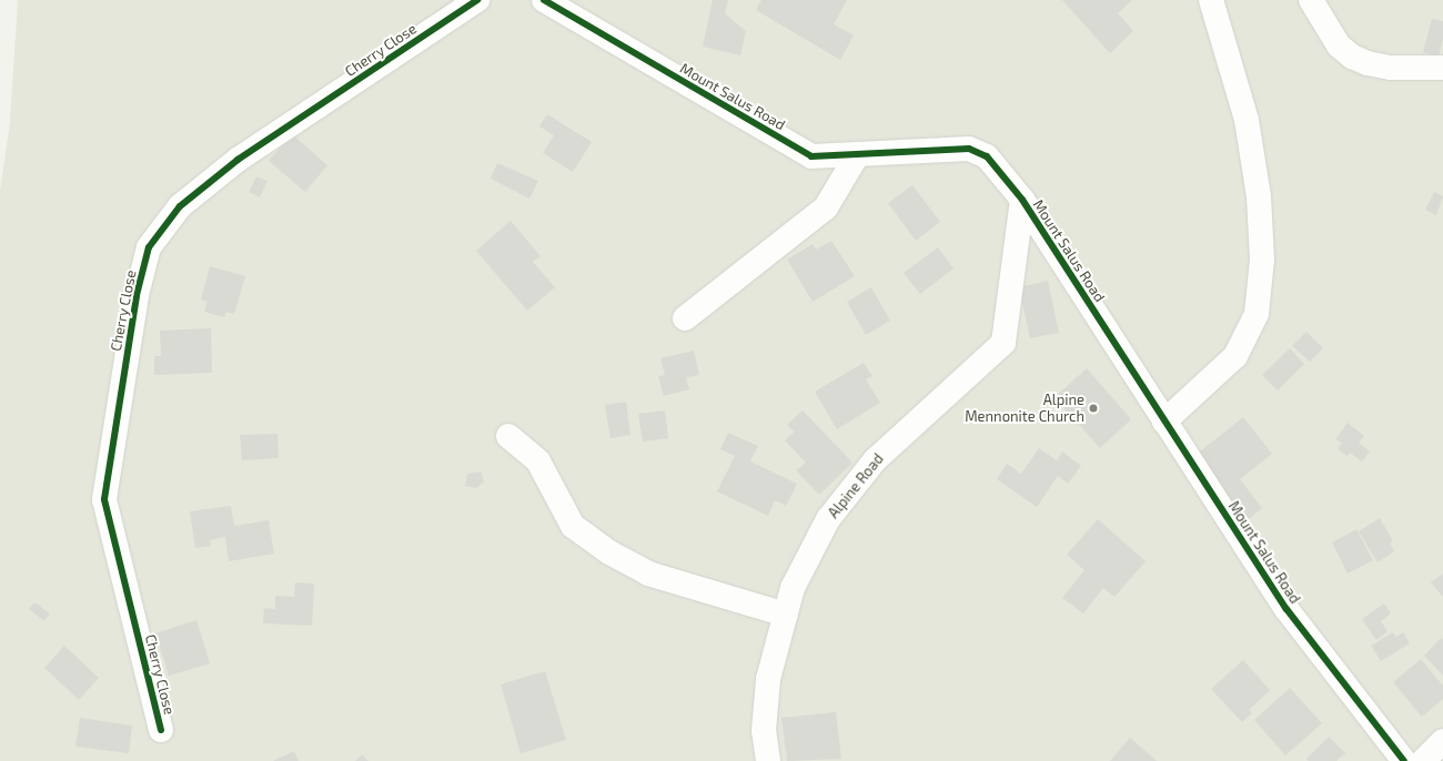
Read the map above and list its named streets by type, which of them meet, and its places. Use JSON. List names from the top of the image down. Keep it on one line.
{"streets":{"street":["Cherry Close","Mount Salus Road","Alpine Road"]},"crossings":[["Mount Salus Road","Alpine Road"]],"places":["Alpine Mennonite Church"]}
